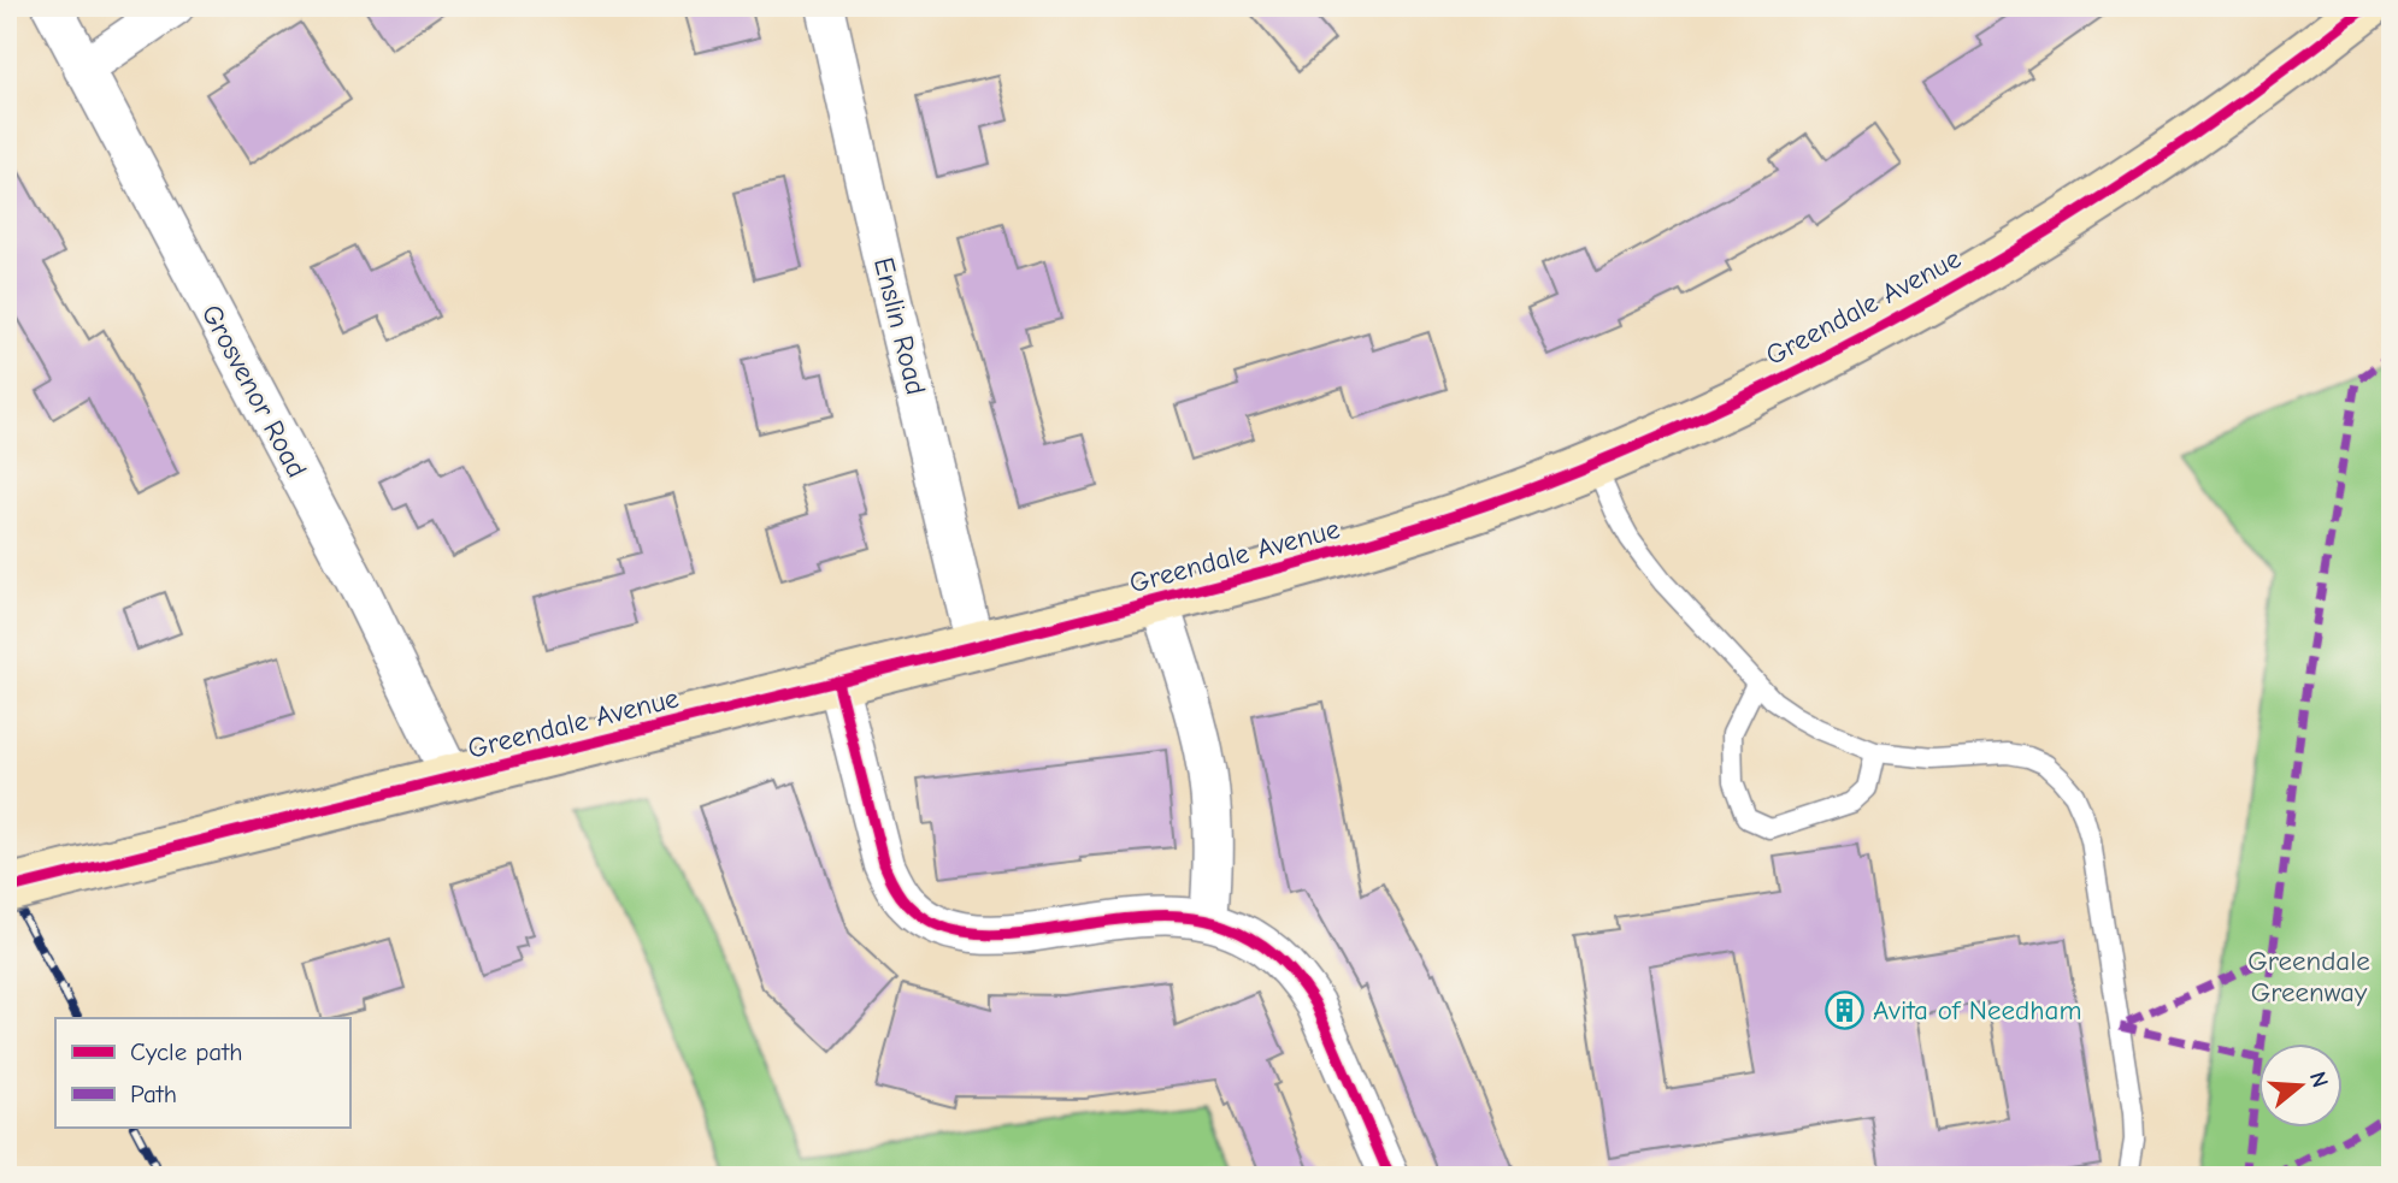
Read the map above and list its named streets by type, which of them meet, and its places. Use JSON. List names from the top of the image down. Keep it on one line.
{"streets":{"main road":["Greendale Avenue"],"street":["Enslin Road","Grosvenor Road"]},"crossings":[["Greendale Avenue","Enslin Road"],["Greendale Avenue","Grosvenor Road"]],"parks":["Greendale Greenway"],"places":{"building":["Avita of Needham"]},"legend":["Cycle path","Path"],"north":"right"}
